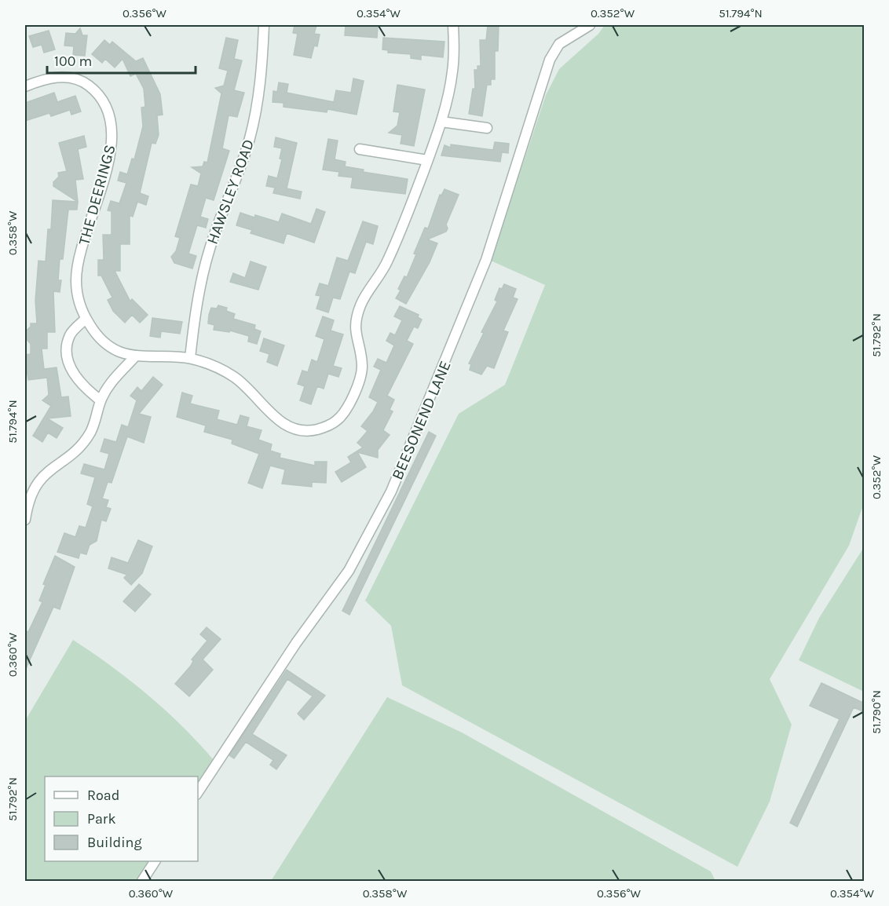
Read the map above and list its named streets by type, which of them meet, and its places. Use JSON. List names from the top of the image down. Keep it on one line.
{"streets":{"street":["HAWSLEY ROAD","THE DEERINGS","BEESONEND LANE"]},"crossings":[["HAWSLEY ROAD","THE DEERINGS"]],"legend":["Road","Park","Building"],"scale_bar":"100 m","coordinates":["0.356°W","0.354°W","0.352°W","51.794°N","0.358°W","51.792°N","0.360°W","51.790°N"]}
